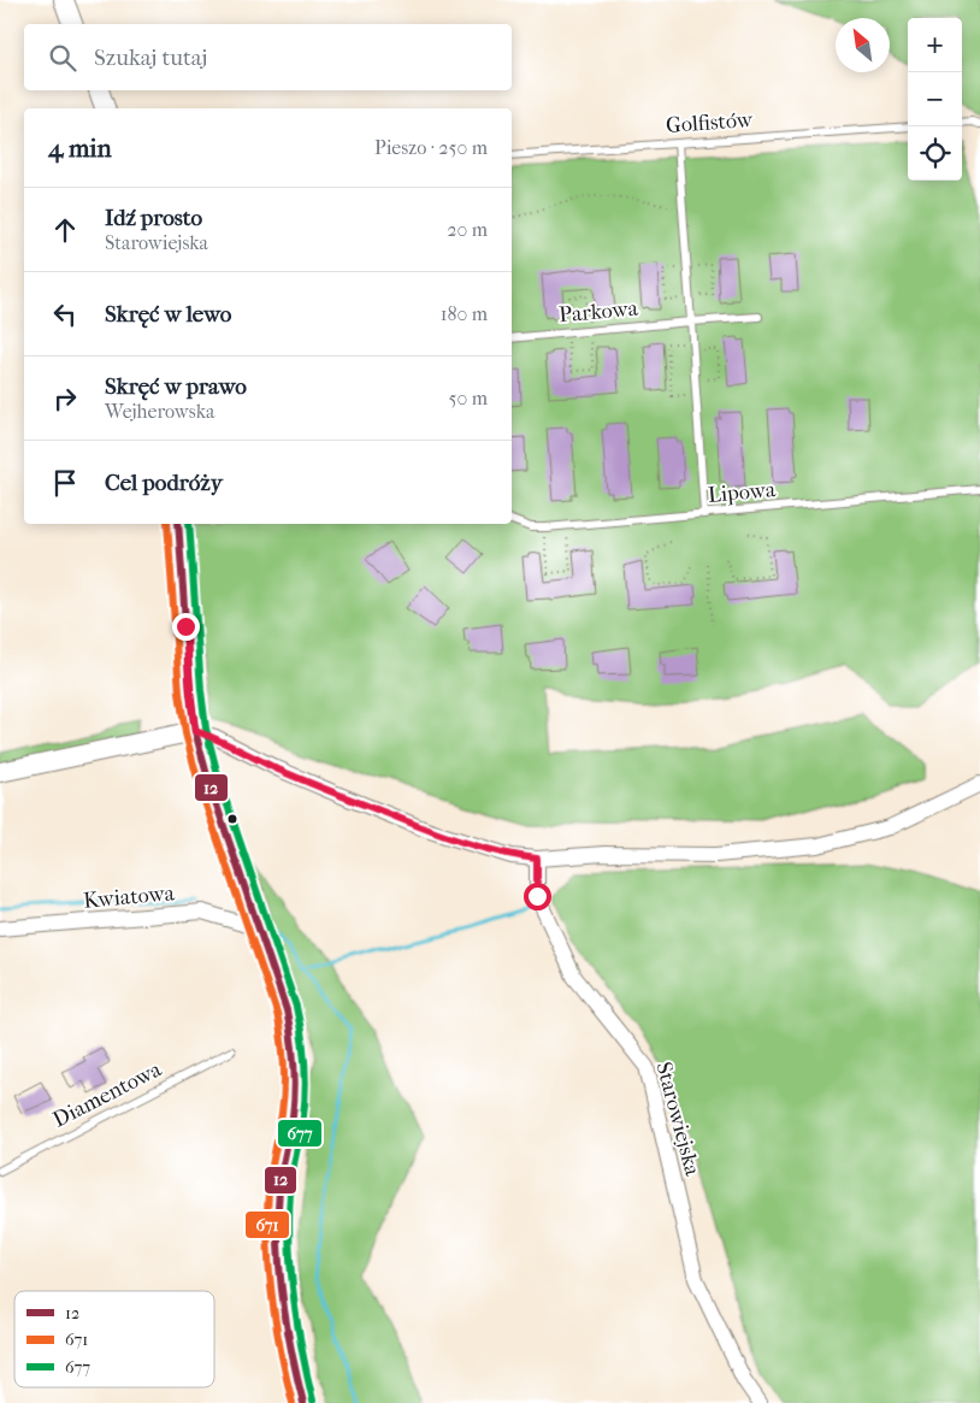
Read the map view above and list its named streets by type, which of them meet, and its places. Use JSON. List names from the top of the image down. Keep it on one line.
{"streets":{"street":["Kwiatowa","Starowiejska"],"lane":["Golfistów","Parkowa","Lipowa","Diamentowa"]},"lines":["transit line 12","transit line 671","transit line 677"],"legend":["12","671","677"],"north":"top left","page":{"map_buttons":["+","−"],"search":"Szukaj tutaj","heading":["4 min","Pieszo · 250 m"],"list":[["Idź prosto","Starowiejska","20 m"],["Skręć w lewo","180 m"],["Skręć w prawo","Wejherowska","50 m"],"Cel podróży"]}}
